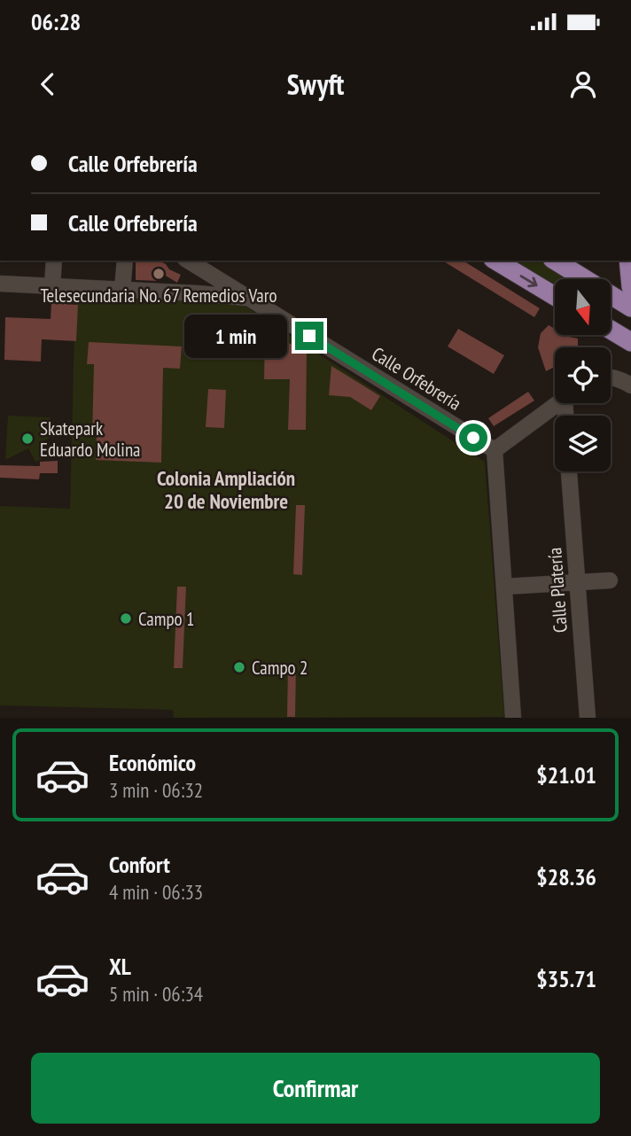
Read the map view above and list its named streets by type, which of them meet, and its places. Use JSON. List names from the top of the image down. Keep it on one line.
{"streets":{"street":["Calle Orfebrería","Calle Platería"]},"districts":["Colonia Ampliación 20 de Noviembre"],"places":["Telesecundaria No. 67 Remedios Varo","Skatepark Eduardo Molina","Campo 1","Campo 2"],"north":"bottom","page":{"status":"06:28","header":"Swyft","banner":["Calle Orfebrería","Calle Orfebrería"],"bubble":"1 min","list":[{"name":"Económico","note":"3 min · 06:32","value":"$21.01"},{"name":"Confort","note":"4 min · 06:33","value":"$28.36"},{"name":"XL","note":"5 min · 06:34","value":"$35.71"}],"buttons":"Confirmar"}}
